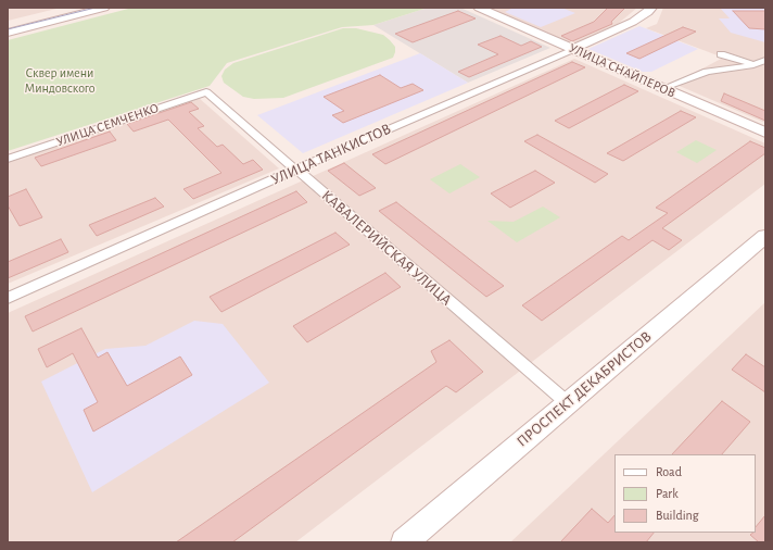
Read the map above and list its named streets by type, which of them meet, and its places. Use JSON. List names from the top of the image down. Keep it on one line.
{"streets":{"main road":["УЛИЦА СНАЙПЕРОВ","УЛИЦА ТАНКИСТОВ","ПРОСПЕКТ ДЕКАБРИСТОВ"],"street":["УЛИЦА СЕМЧЕНКО","КАВАЛЕРИЙСКАЯ УЛИЦА"]},"crossings":[["УЛИЦА СНАЙПЕРОВ","УЛИЦА ТАНКИСТОВ"],["УЛИЦА СЕМЧЕНКО","КАВАЛЕРИЙСКАЯ УЛИЦА"],["УЛИЦА ТАНКИСТОВ","КАВАЛЕРИЙСКАЯ УЛИЦА"],["КАВАЛЕРИЙСКАЯ УЛИЦА","ПРОСПЕКТ ДЕКАБРИСТОВ"]],"parks":["Сквер имени Миндовского"],"legend":["Road","Park","Building"]}
